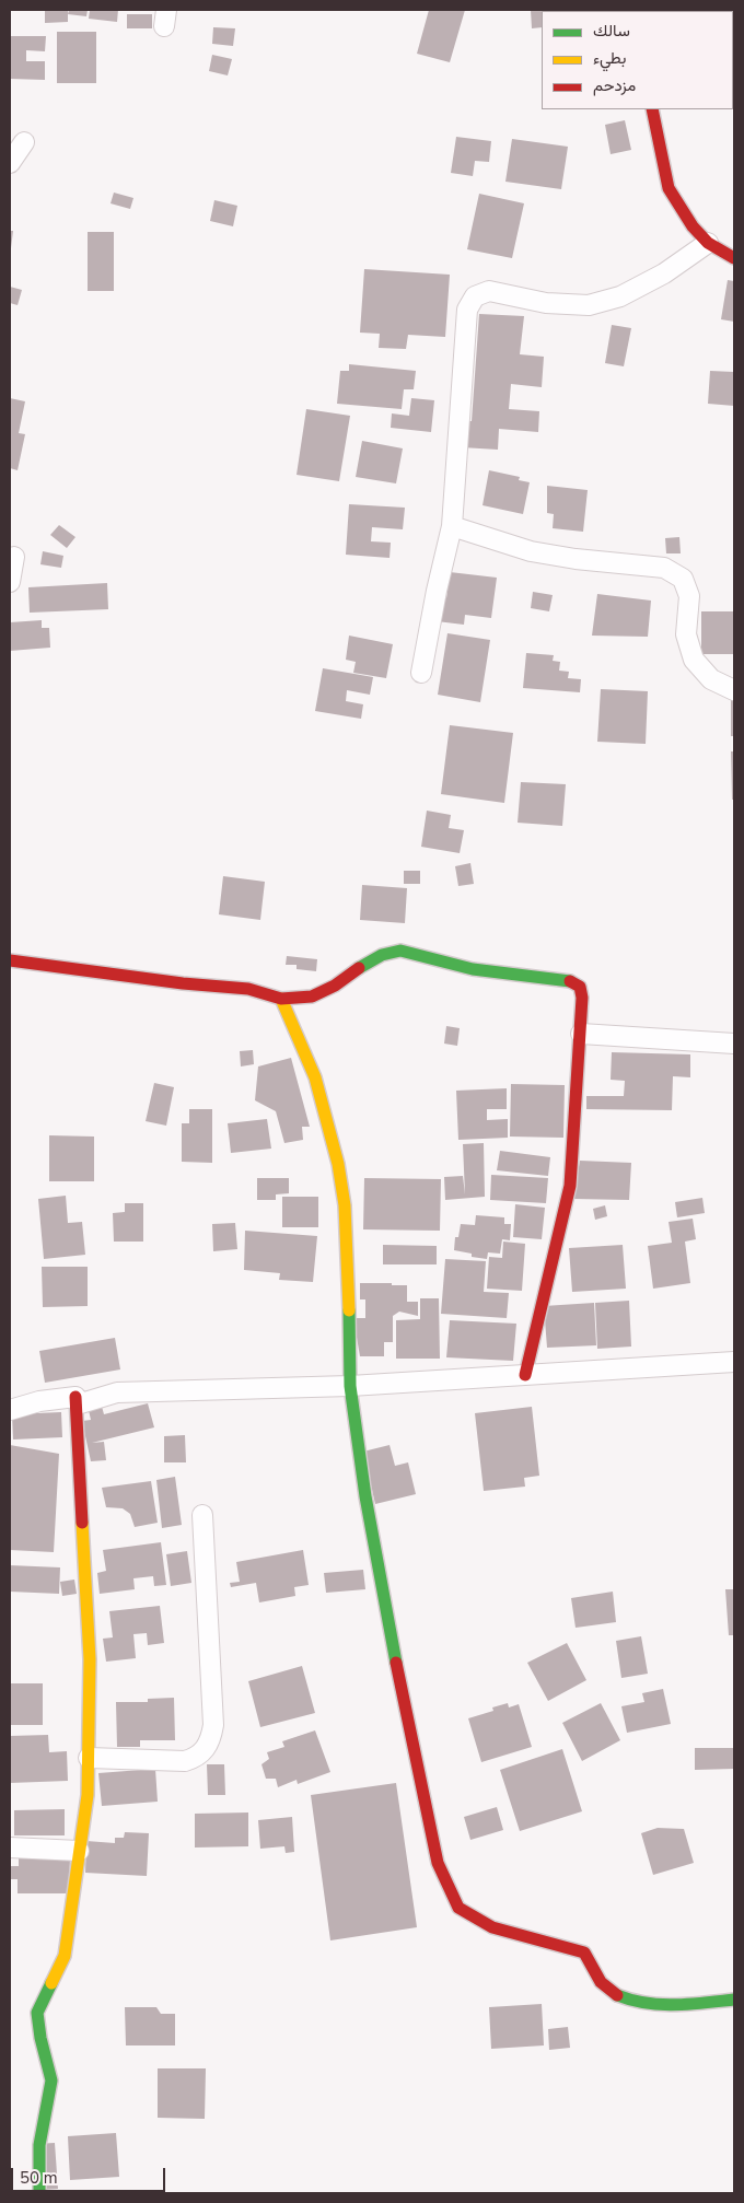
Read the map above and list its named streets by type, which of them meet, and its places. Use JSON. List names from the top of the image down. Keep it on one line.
{"legend":["سالك","بطيء","مزدحم"],"scale_bar":"50 m"}
